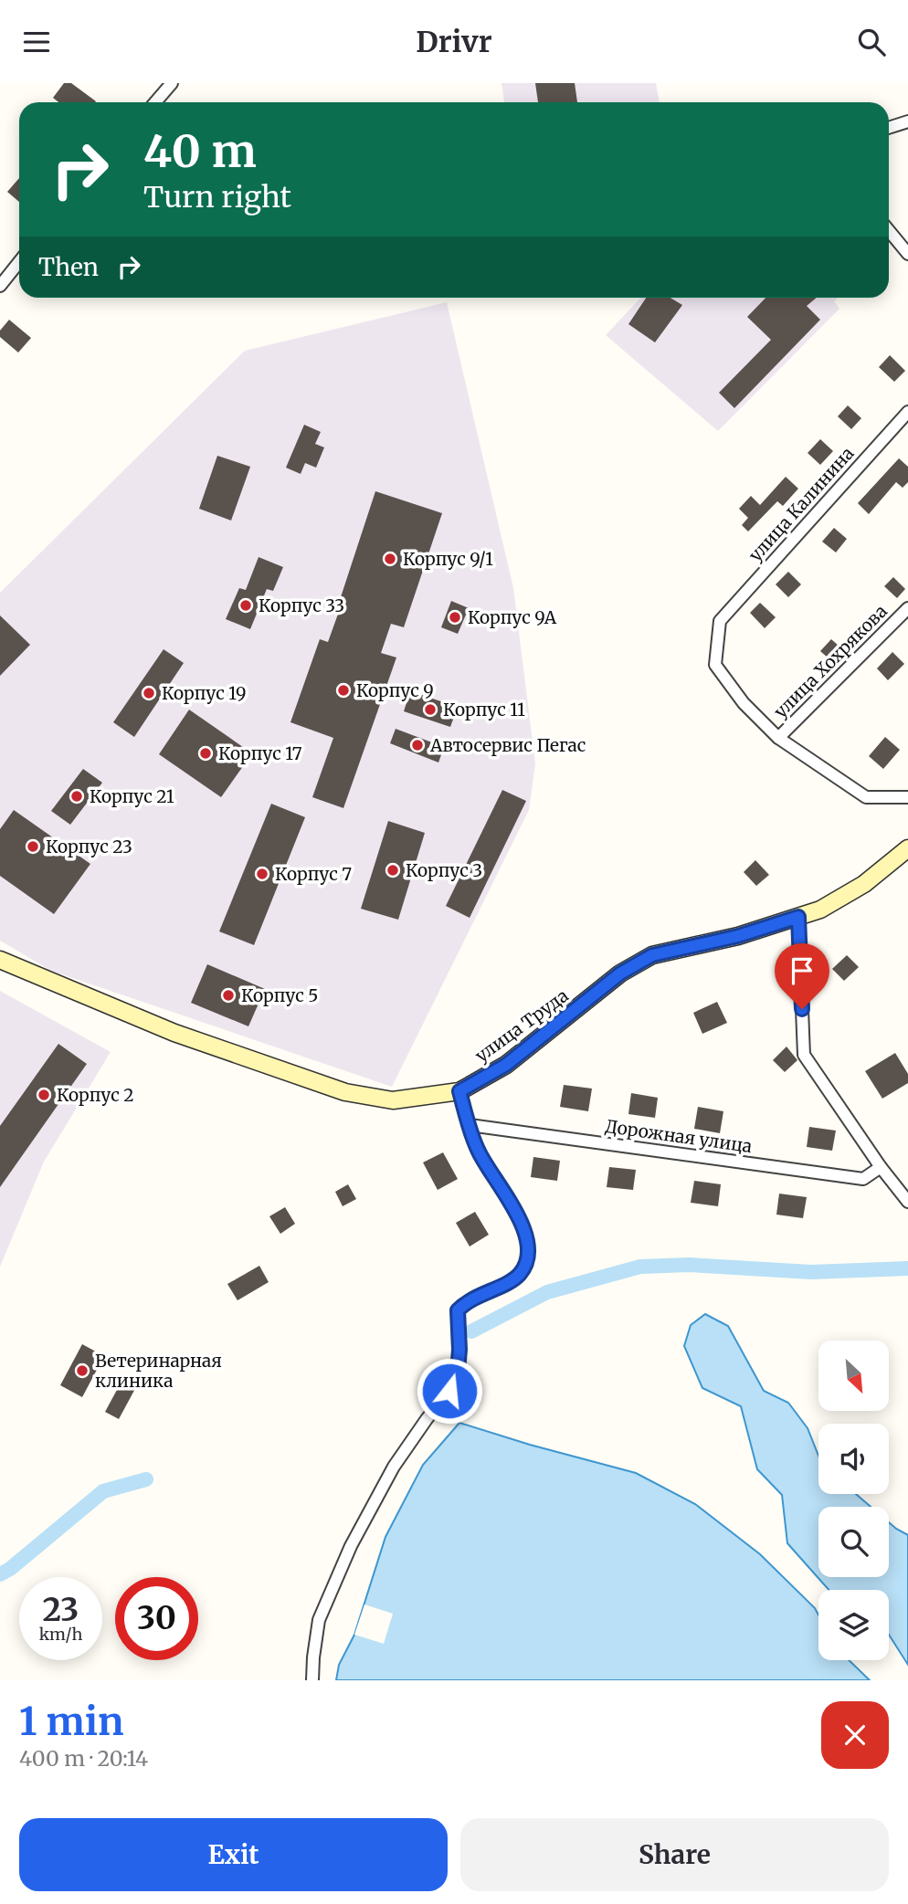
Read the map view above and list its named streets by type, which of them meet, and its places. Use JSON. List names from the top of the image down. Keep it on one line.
{"streets":{"street":["улица Калинина","улица Хохрякова","улица Труда","Дорожная улица"]},"crossings":[["улица Калинина","улица Хохрякова"]],"places":["Корпус 9/1","Корпус 33","Корпус 9А","Корпус 9","Корпус 19","Корпус 11","Автосервис Пегас","Корпус 17","Корпус 21","Корпус 23","Корпус 3","Корпус 7","Корпус 5","Корпус 2","Ветеринарная клиника"],"north":"bottom right","page":{"header":"Drivr","turn":["40 m","Turn right"],"then":"Then","speed":"23 km/h","limit":"30","heading":["1 min","400 m · 20:14"],"buttons":["Exit","Share"]}}
